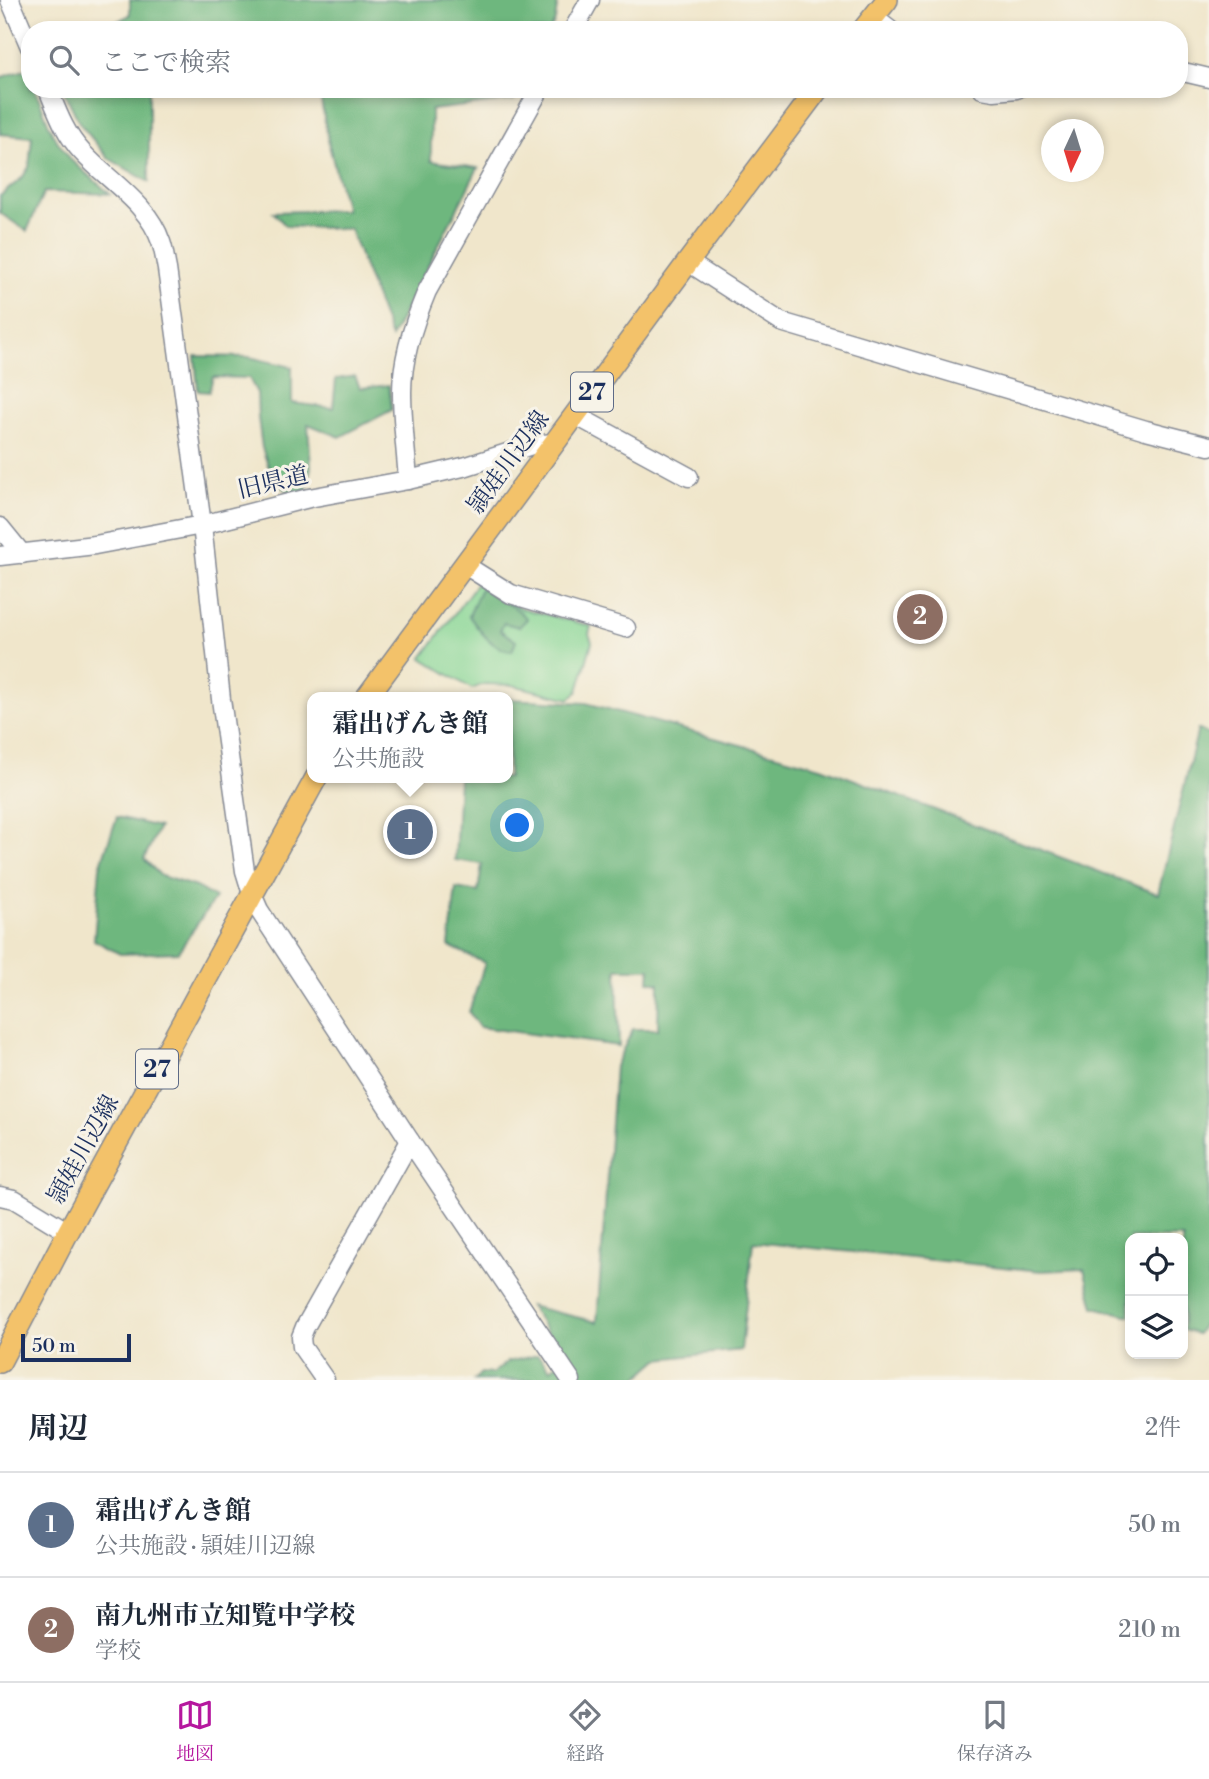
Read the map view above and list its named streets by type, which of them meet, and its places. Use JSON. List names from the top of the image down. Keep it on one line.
{"streets":{"main road":["27","頴娃川辺線"],"street":["旧県道"]},"crossings":[["頴娃川辺線","旧県道"]],"scale_bar":"50 m","north":"bottom","page":{"search":"ここで検索","pins":["2","1"],"popup":["霜出げんき館","公共施設"],"scale":"50 m","heading":["周辺","2件"],"list":[{"mark":"1","name":"霜出げんき館","note":"公共施設 · 頴娃川辺線","value":"50 m"},{"mark":"2","name":"南九州市立知覧中学校","note":"学校","value":"210 m"}],"nav":["地図","経路","保存済み"]}}
